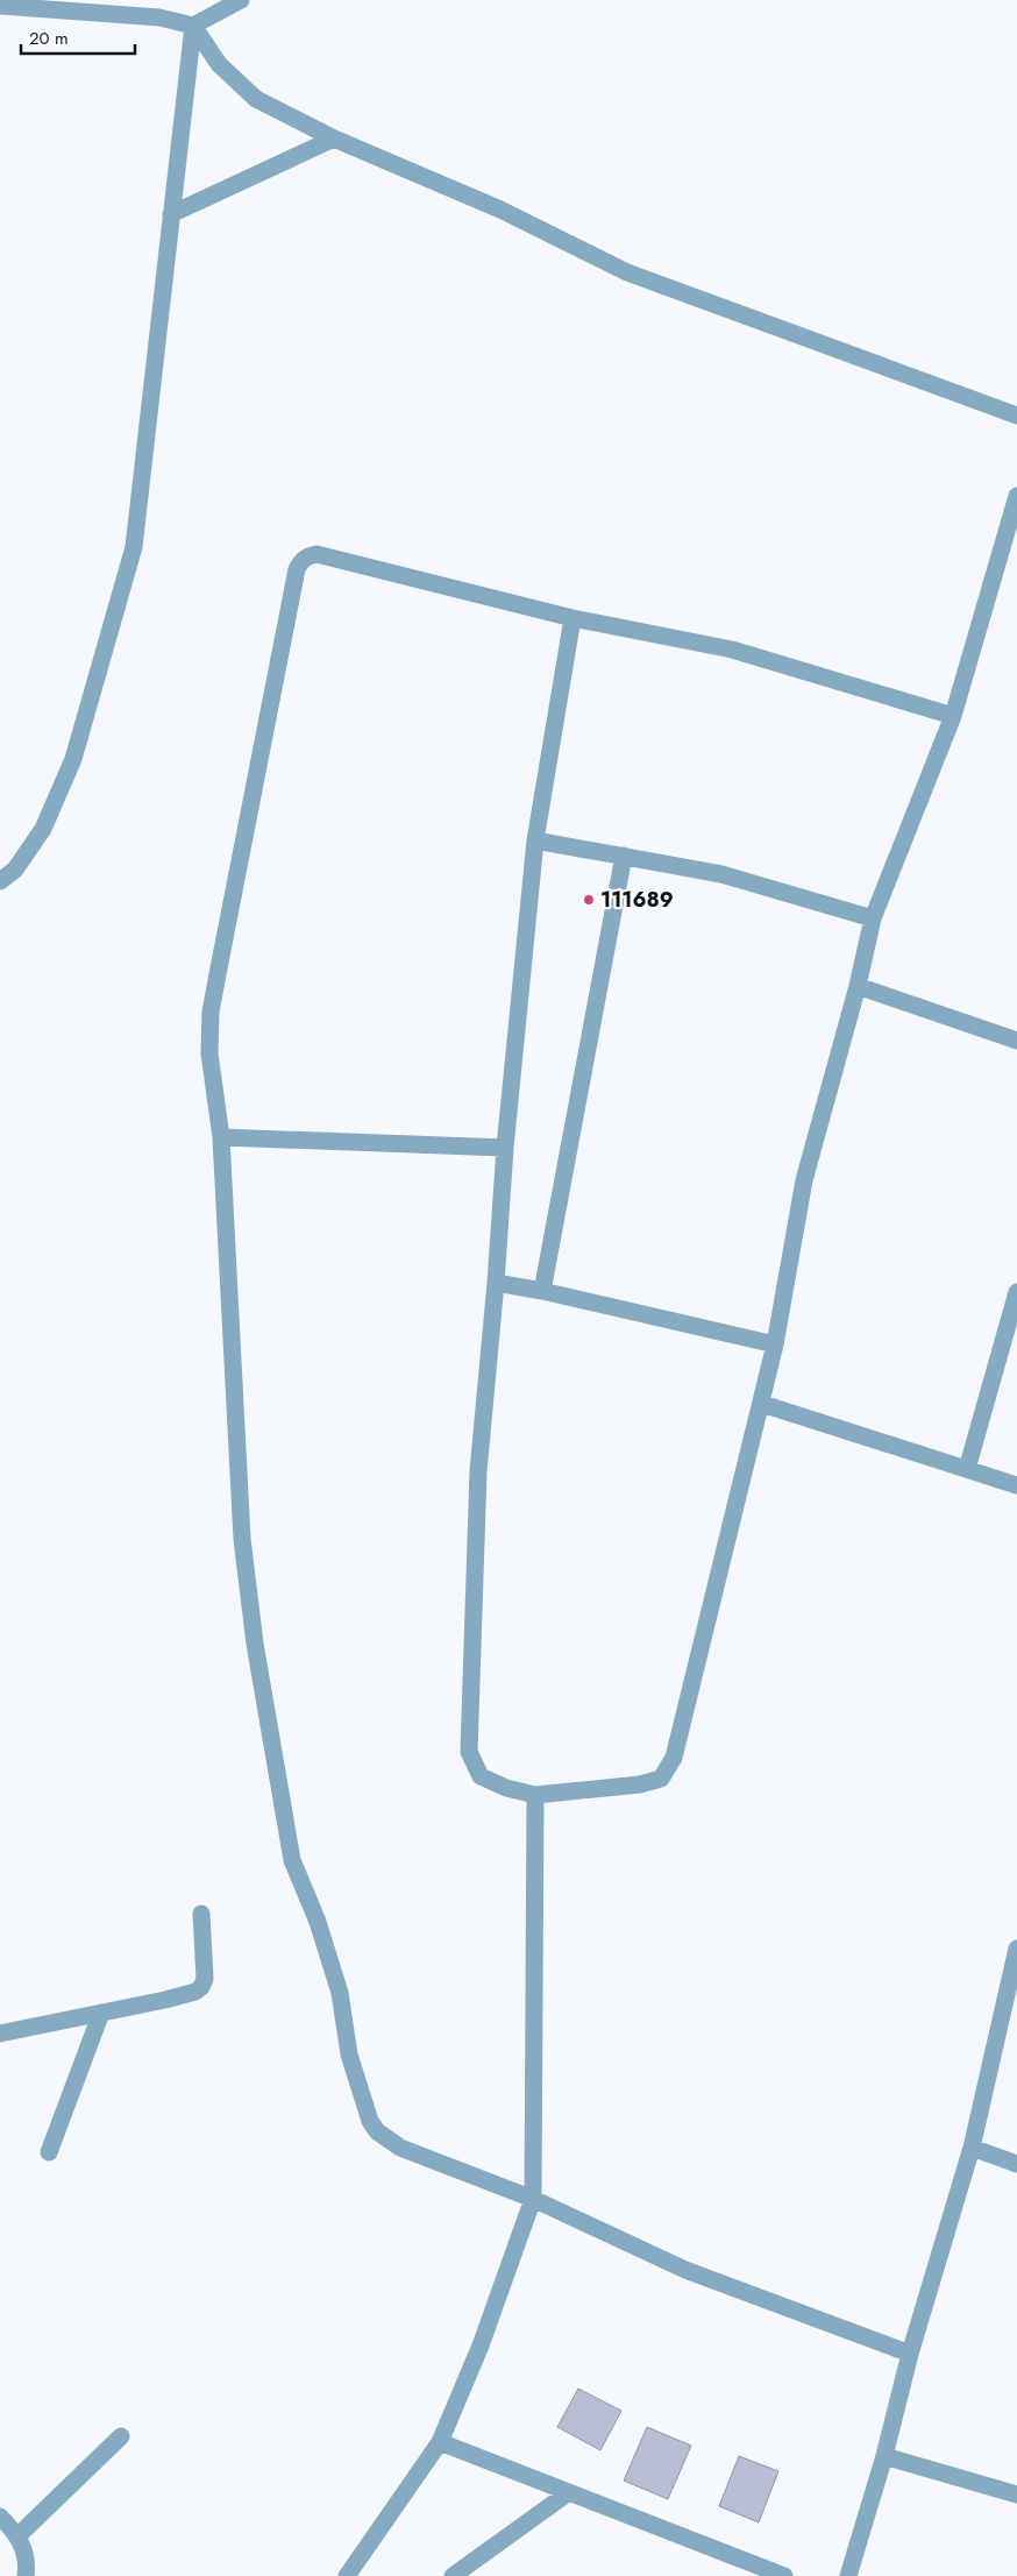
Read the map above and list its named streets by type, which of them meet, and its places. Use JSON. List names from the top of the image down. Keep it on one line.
{"places":["111689"],"scale_bar":"20 m"}
